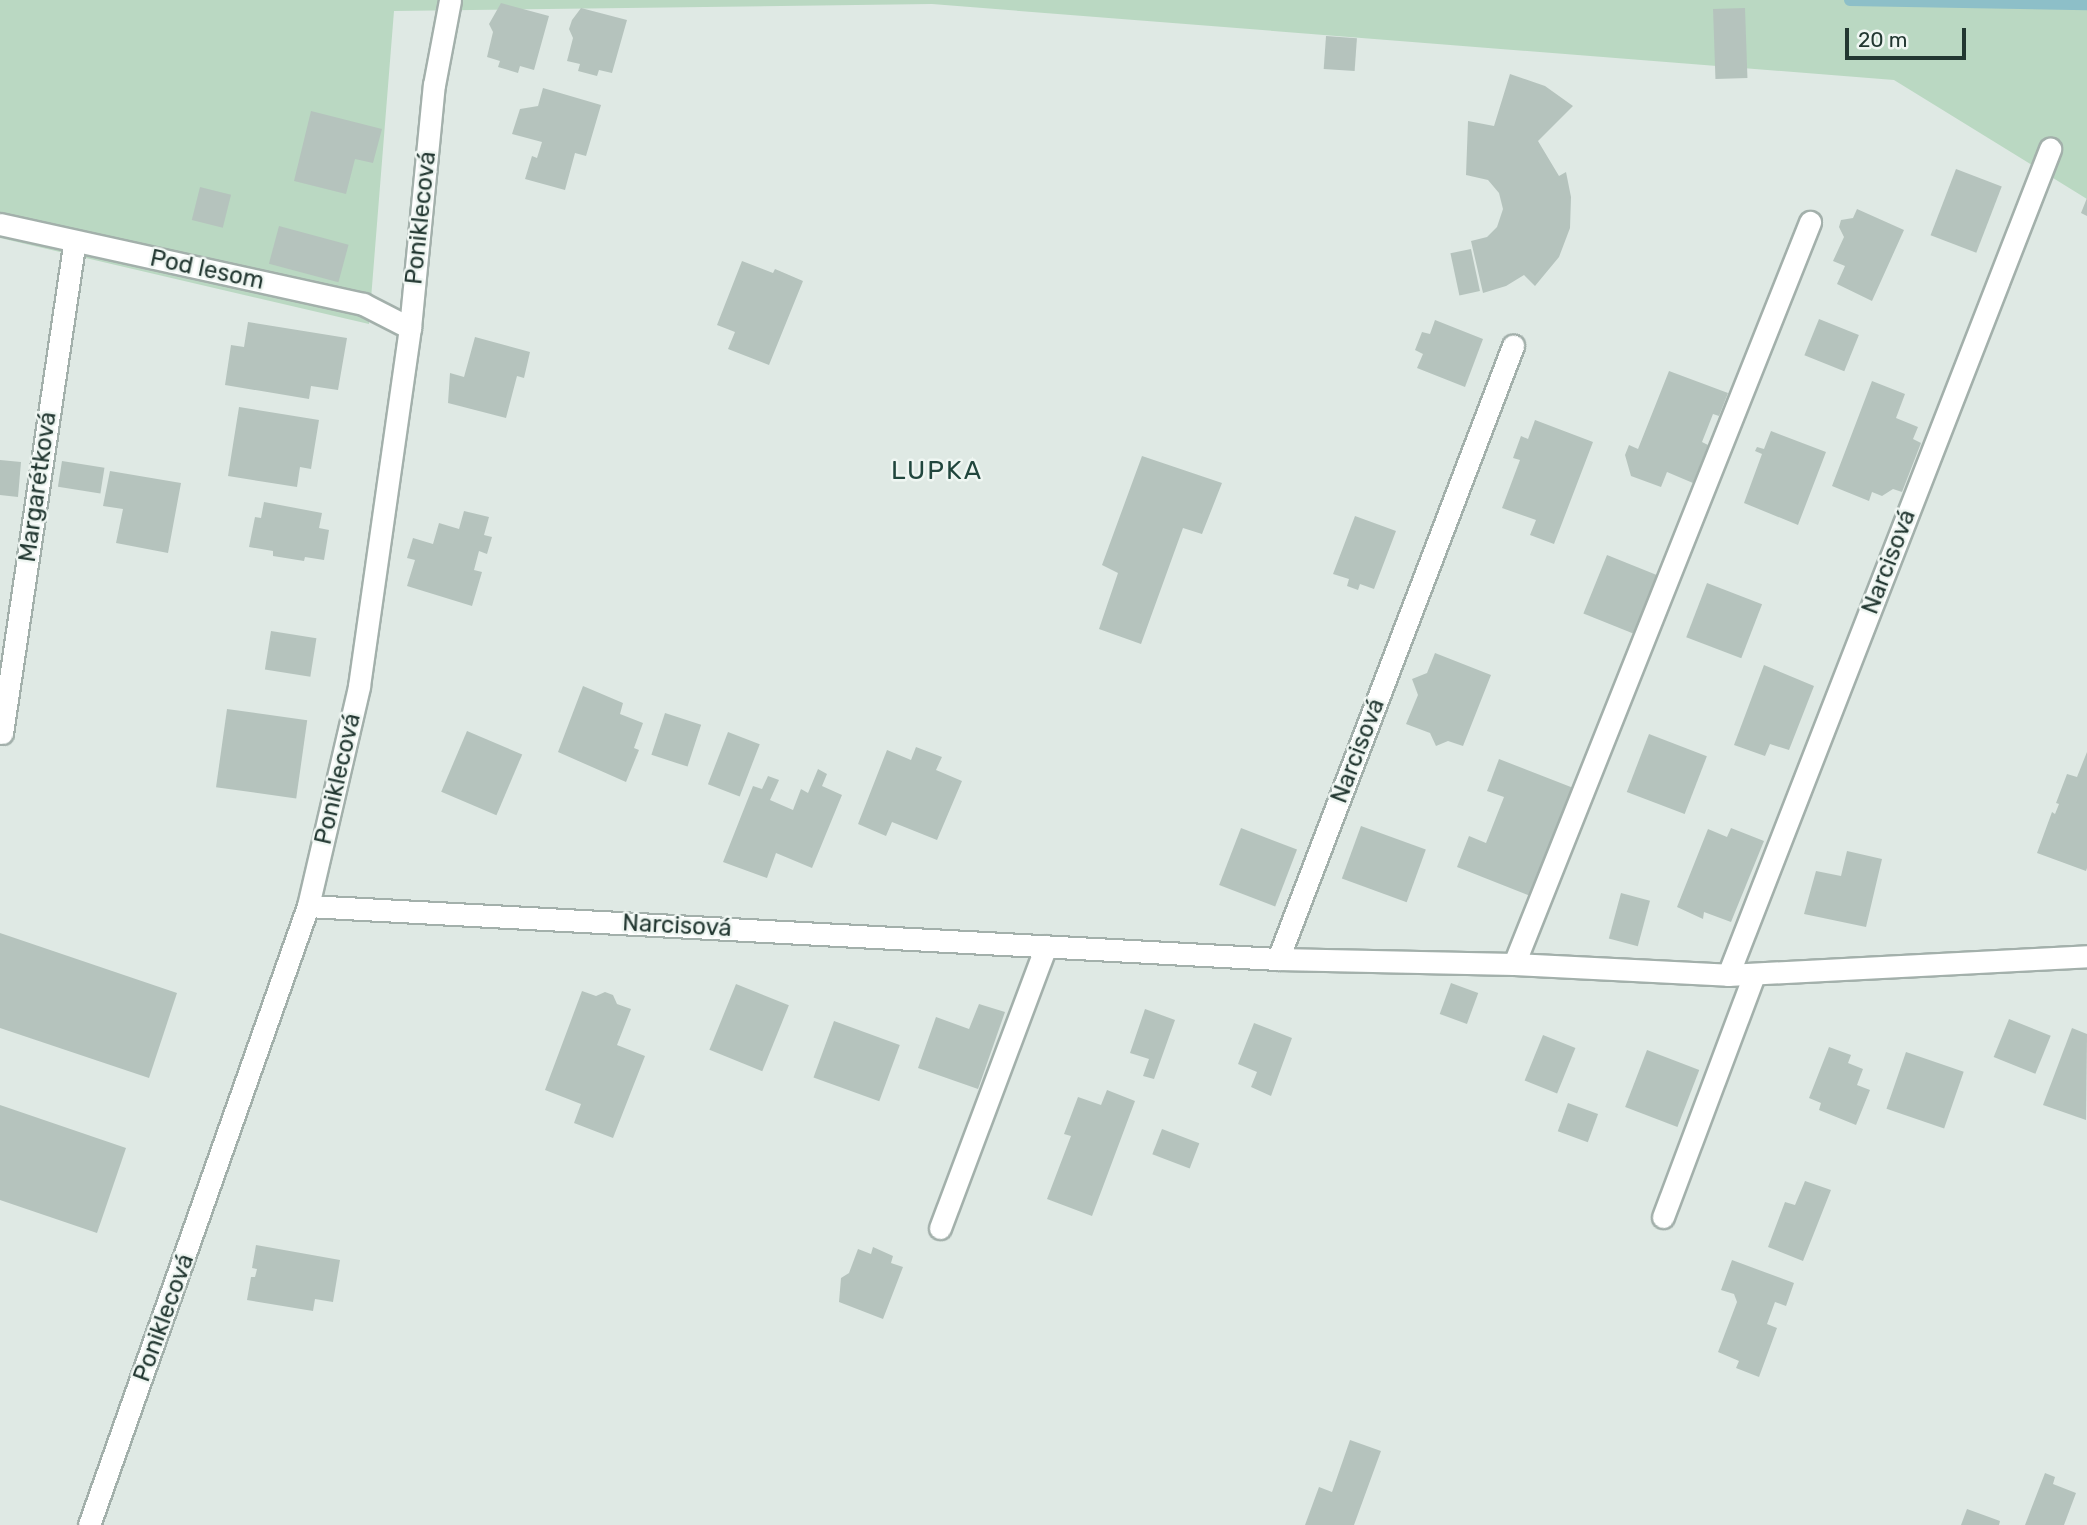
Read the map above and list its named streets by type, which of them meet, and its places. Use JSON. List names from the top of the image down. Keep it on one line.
{"streets":{"street":["Poniklecová","Pod lesom","Margarétková","Narcisová"]},"crossings":[["Poniklecová","Pod lesom"],["Poniklecová","Narcisová"],["Pod lesom","Margarétková"]],"districts":["LUPKA"],"scale_bar":"20 m"}
